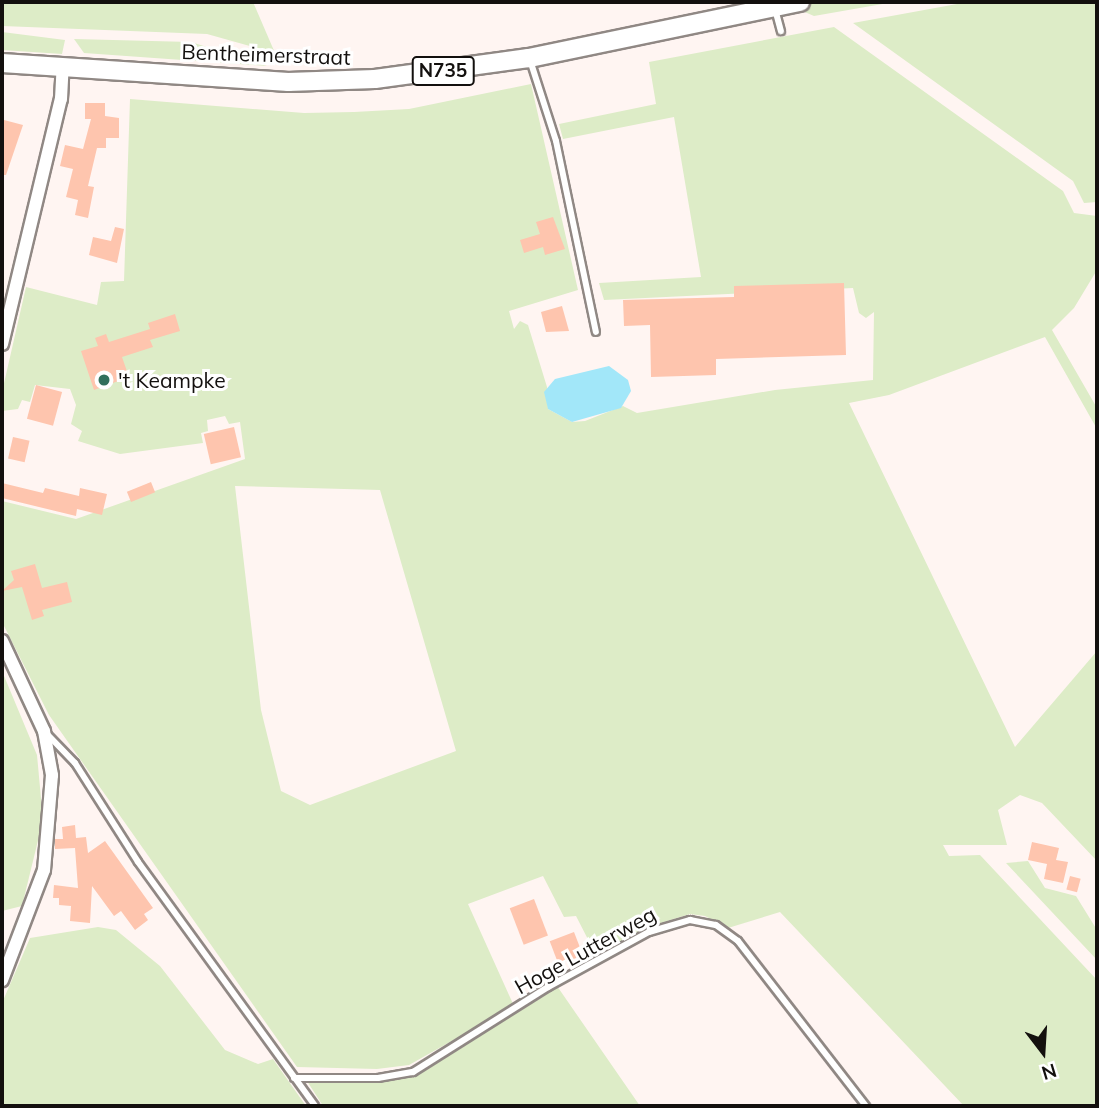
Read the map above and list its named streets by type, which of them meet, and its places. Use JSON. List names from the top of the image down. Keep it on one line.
{"streets":{"main road":["Bentheimerstraat","N735"],"lane":["Hoge Lutterweg"]},"places":["'t Keampke"],"north":"bottom"}
